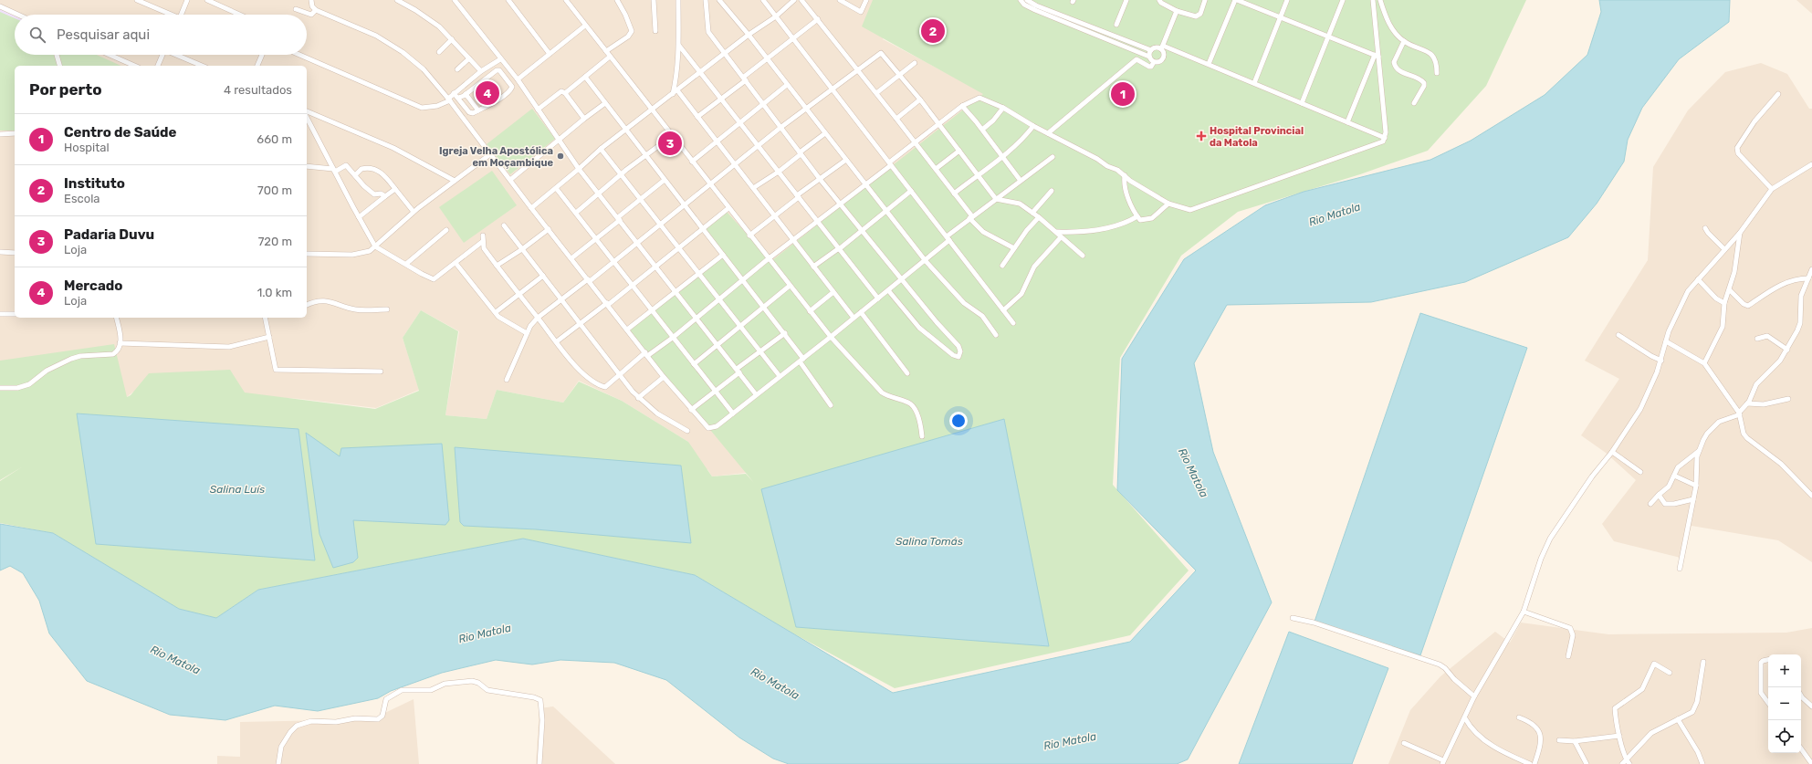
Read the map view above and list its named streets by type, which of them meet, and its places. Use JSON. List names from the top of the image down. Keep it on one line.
{"water":["Rio Matola","Salina Luís","Salina Tomás"],"places":{"health":["Hospital Provincial da Matola"],"other":["Igreja Velha Apostólica em Moçambique"]},"page":{"search":"Pesquisar aqui","pins":["2","4","1","3"],"heading":["Por perto","4 resultados"],"list":[{"mark":"1","name":"Centro de Saúde","note":"Hospital","value":"660 m"},{"mark":"2","name":"Instituto","note":"Escola","value":"700 m"},{"mark":"3","name":"Padaria Duvu","note":"Loja","value":"720 m"},{"mark":"4","name":"Mercado","note":"Loja","value":"1.0 km"}],"map_buttons":["+","−"]}}
